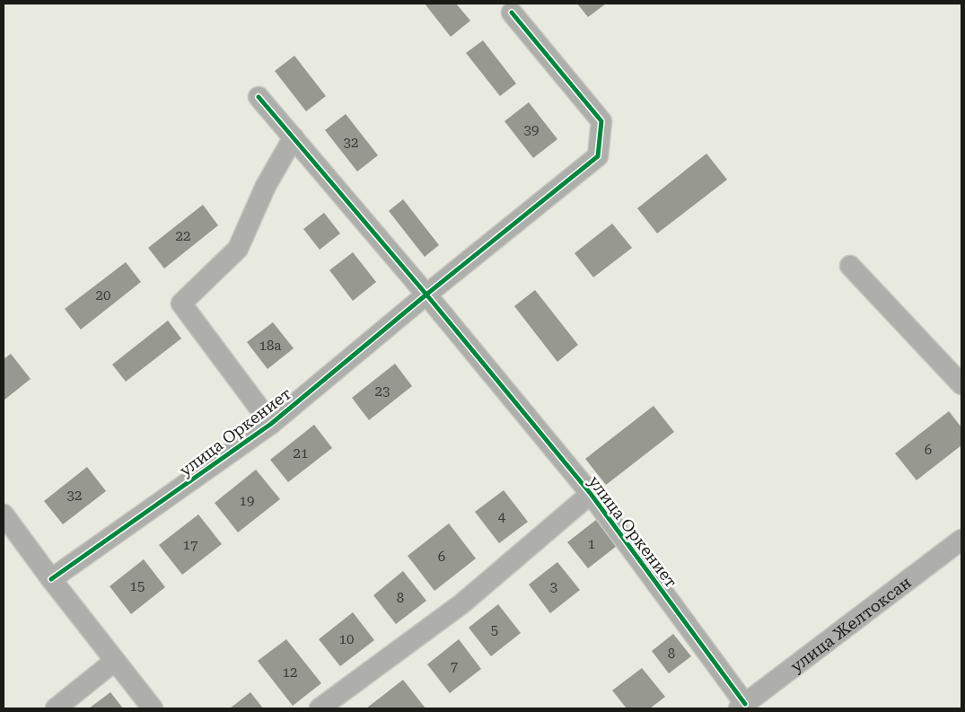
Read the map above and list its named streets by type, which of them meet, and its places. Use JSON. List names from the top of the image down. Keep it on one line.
{"streets":{"street":["улица Оркениет","улица Желтоксан"]},"crossings":[["улица Оркениет","улица Желтоксан"]],"house_numbers":["39","32","22","20","18а","23","6","21","32","19","4","1","17","6","15","3","8","5","10","8","7","12"]}
